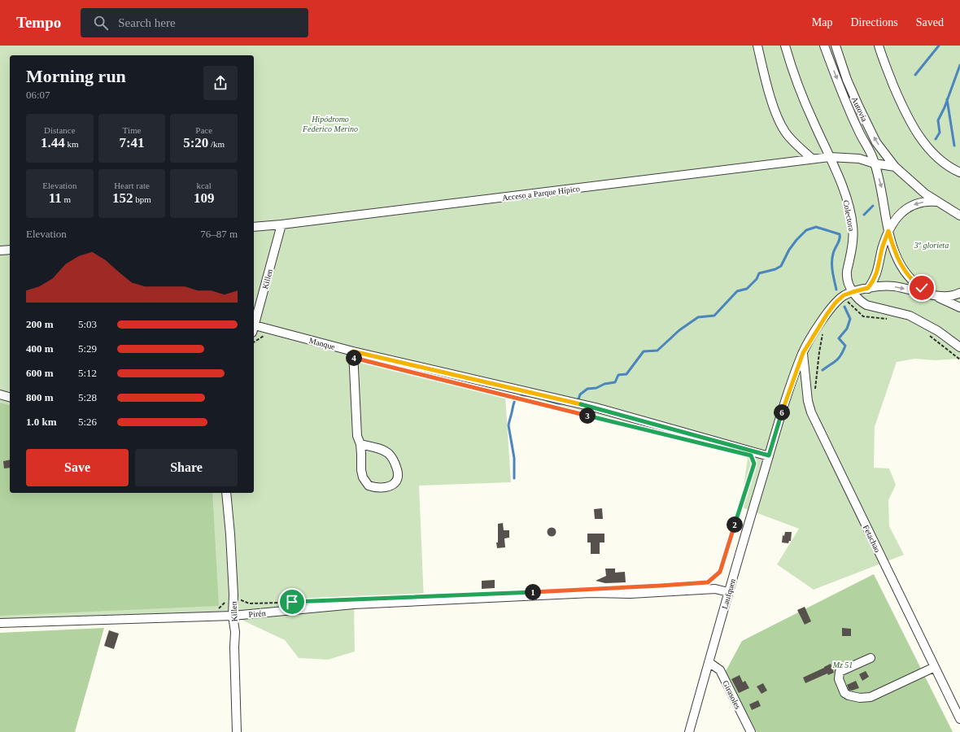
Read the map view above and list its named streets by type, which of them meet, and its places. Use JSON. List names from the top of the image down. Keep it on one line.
{"streets":{"street":["Autovía","Acceso a Parque Hípico","Colectora","Killen","Manque","Fetachao","Laufquen","Pirén","Girasoles"]},"crossings":[["Autovía","Acceso a Parque Hípico"],["Autovía","Laufquen"],["Acceso a Parque Hípico","Colectora"],["Acceso a Parque Hípico","Killen"],["Colectora","Laufquen"],["Killen","Pirén"],["Manque","Laufquen"],["Fetachao","Laufquen"],["Laufquen","Pirén"],["Laufquen","Girasoles"]],"parks":["Hipódromo Federico Merino","3º glorieta","Mz 51"],"page":{"header":"Tempo","search":"Search here","nav":["Map","Directions","Saved"],"heading":["Morning run","06:07"],"stats":[["Distance","1.44 km"],["Time","7:41"],["Pace","5:20 /km"],["Elevation","11 m"],["Heart rate","152 bpm"],["kcal","109"]],"chart":["Elevation","76–87 m"],"list":[{"name":"200 m","note":"5:03"},{"name":"400 m","note":"5:29"},{"name":"600 m","note":"5:12"},{"name":"800 m","note":"5:28"},{"name":"1.0 km","note":"5:26"}],"pins":["4","6","3","2","1"],"buttons":["Save","Share"]}}
